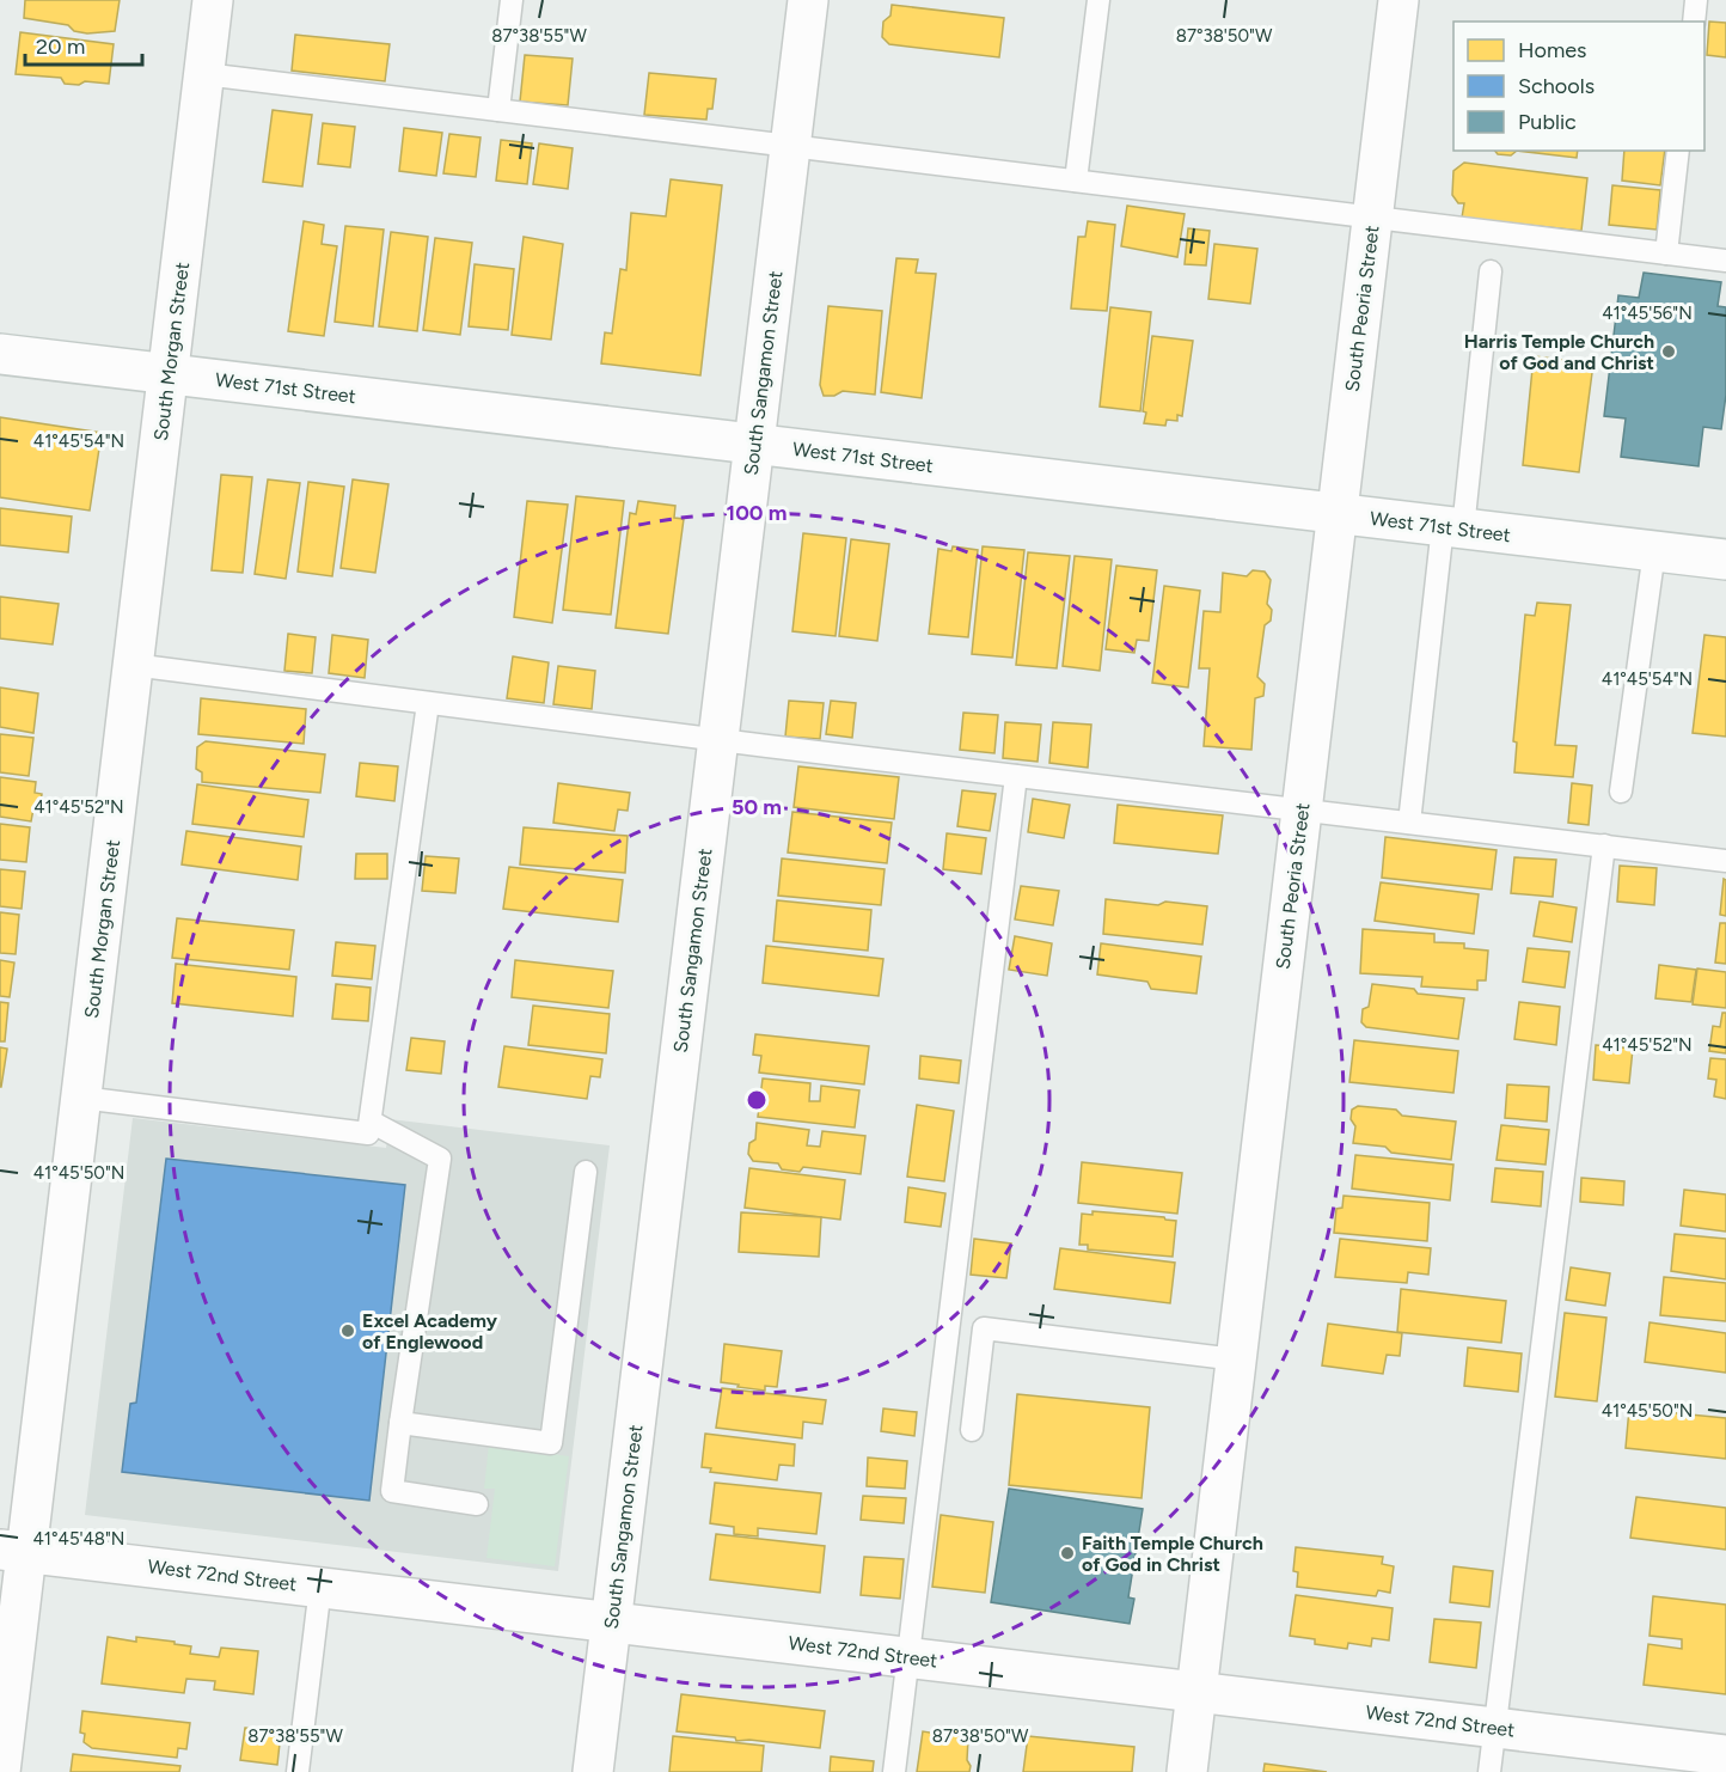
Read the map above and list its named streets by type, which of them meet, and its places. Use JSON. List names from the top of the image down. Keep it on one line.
{"streets":{"street":["South Peoria Street","South Morgan Street","South Sangamon Street","West 71st Street","West 72nd Street"]},"crossings":[["South Peoria Street","West 71st Street"],["South Peoria Street","West 72nd Street"],["South Morgan Street","West 71st Street"],["South Morgan Street","West 72nd Street"],["South Sangamon Street","West 71st Street"],["South Sangamon Street","West 72nd Street"]],"places":["Harris Temple Church of God and Christ","Excel Academy of Englewood","Faith Temple Church of God in Christ"],"legend":["Homes","Schools","Public"],"scale_bar":"20 m","coordinates":["87°38'55\"W","87°38'50\"W","41°45'56\"N","41°45'54\"N","41°45'52\"N","41°45'50\"N","41°45'48\"N"],"rings":["100 m","50 m"]}
